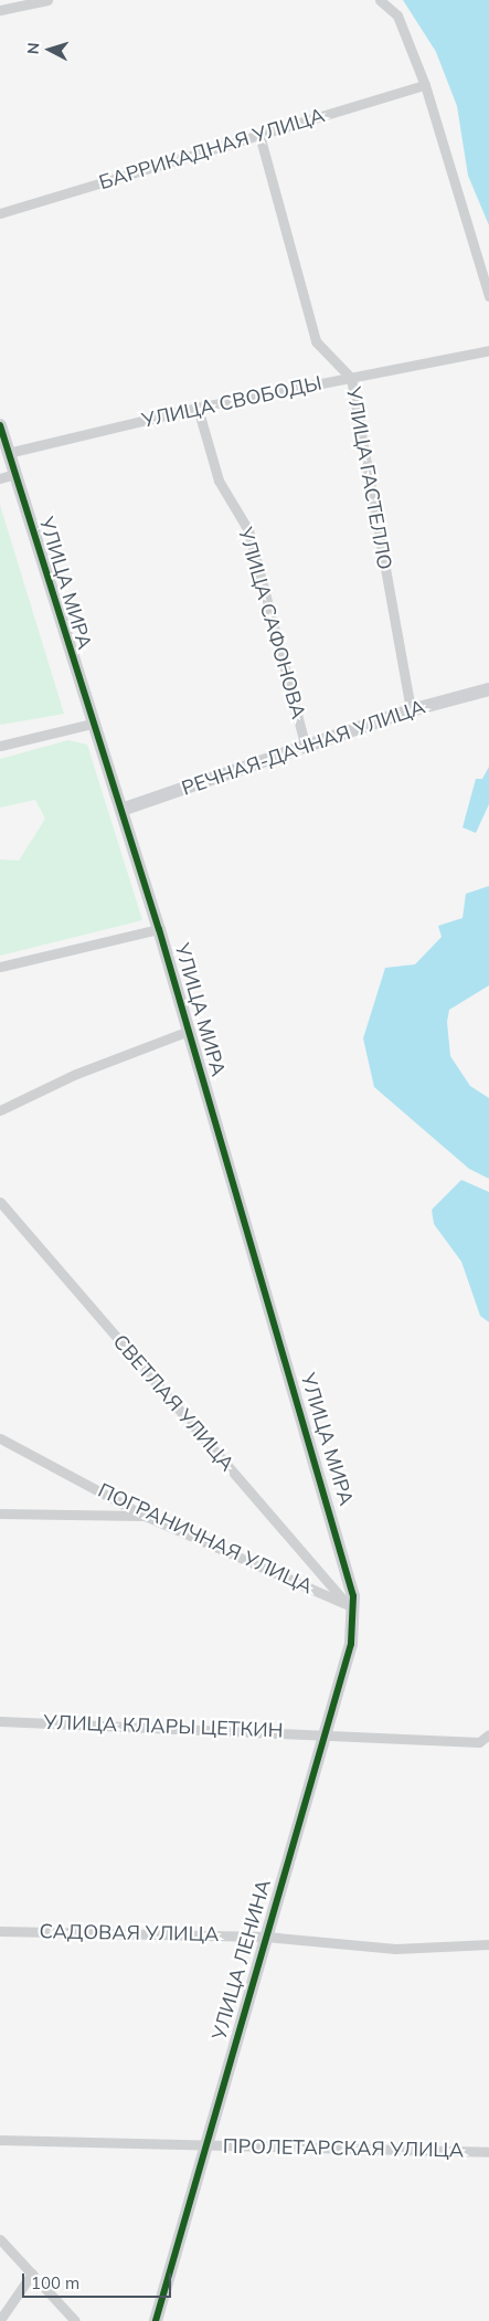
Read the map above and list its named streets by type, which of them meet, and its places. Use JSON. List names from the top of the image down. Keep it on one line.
{"streets":{"street":["БАРРИКАДНАЯ УЛИЦА","УЛИЦА СВОБОДЫ","УЛИЦА ГАСТЕЛЛО","УЛИЦА МИРА","УЛИЦА САФОНОВА","РЕЧНАЯ-ДАЧНАЯ УЛИЦА","СВЕТЛАЯ УЛИЦА","ПОГРАНИЧНАЯ УЛИЦА","УЛИЦА КЛАРЫ ЦЕТКИН","САДОВАЯ УЛИЦА","УЛИЦА ЛЕНИНА","ПРОЛЕТАРСКАЯ УЛИЦА"]},"crossings":[["БАРРИКАДНАЯ УЛИЦА","УЛИЦА ГАСТЕЛЛО"],["УЛИЦА СВОБОДЫ","УЛИЦА ГАСТЕЛЛО"],["УЛИЦА СВОБОДЫ","УЛИЦА МИРА"],["УЛИЦА СВОБОДЫ","УЛИЦА САФОНОВА"],["УЛИЦА ГАСТЕЛЛО","РЕЧНАЯ-ДАЧНАЯ УЛИЦА"],["УЛИЦА МИРА","РЕЧНАЯ-ДАЧНАЯ УЛИЦА"],["УЛИЦА МИРА","СВЕТЛАЯ УЛИЦА"],["УЛИЦА МИРА","ПОГРАНИЧНАЯ УЛИЦА"],["УЛИЦА МИРА","УЛИЦА ЛЕНИНА"],["УЛИЦА САФОНОВА","РЕЧНАЯ-ДАЧНАЯ УЛИЦА"],["СВЕТЛАЯ УЛИЦА","ПОГРАНИЧНАЯ УЛИЦА"],["СВЕТЛАЯ УЛИЦА","УЛИЦА ЛЕНИНА"],["ПОГРАНИЧНАЯ УЛИЦА","УЛИЦА ЛЕНИНА"],["УЛИЦА КЛАРЫ ЦЕТКИН","УЛИЦА ЛЕНИНА"],["САДОВАЯ УЛИЦА","УЛИЦА ЛЕНИНА"],["УЛИЦА ЛЕНИНА","ПРОЛЕТАРСКАЯ УЛИЦА"]],"scale_bar":"100 m","north":"left"}
